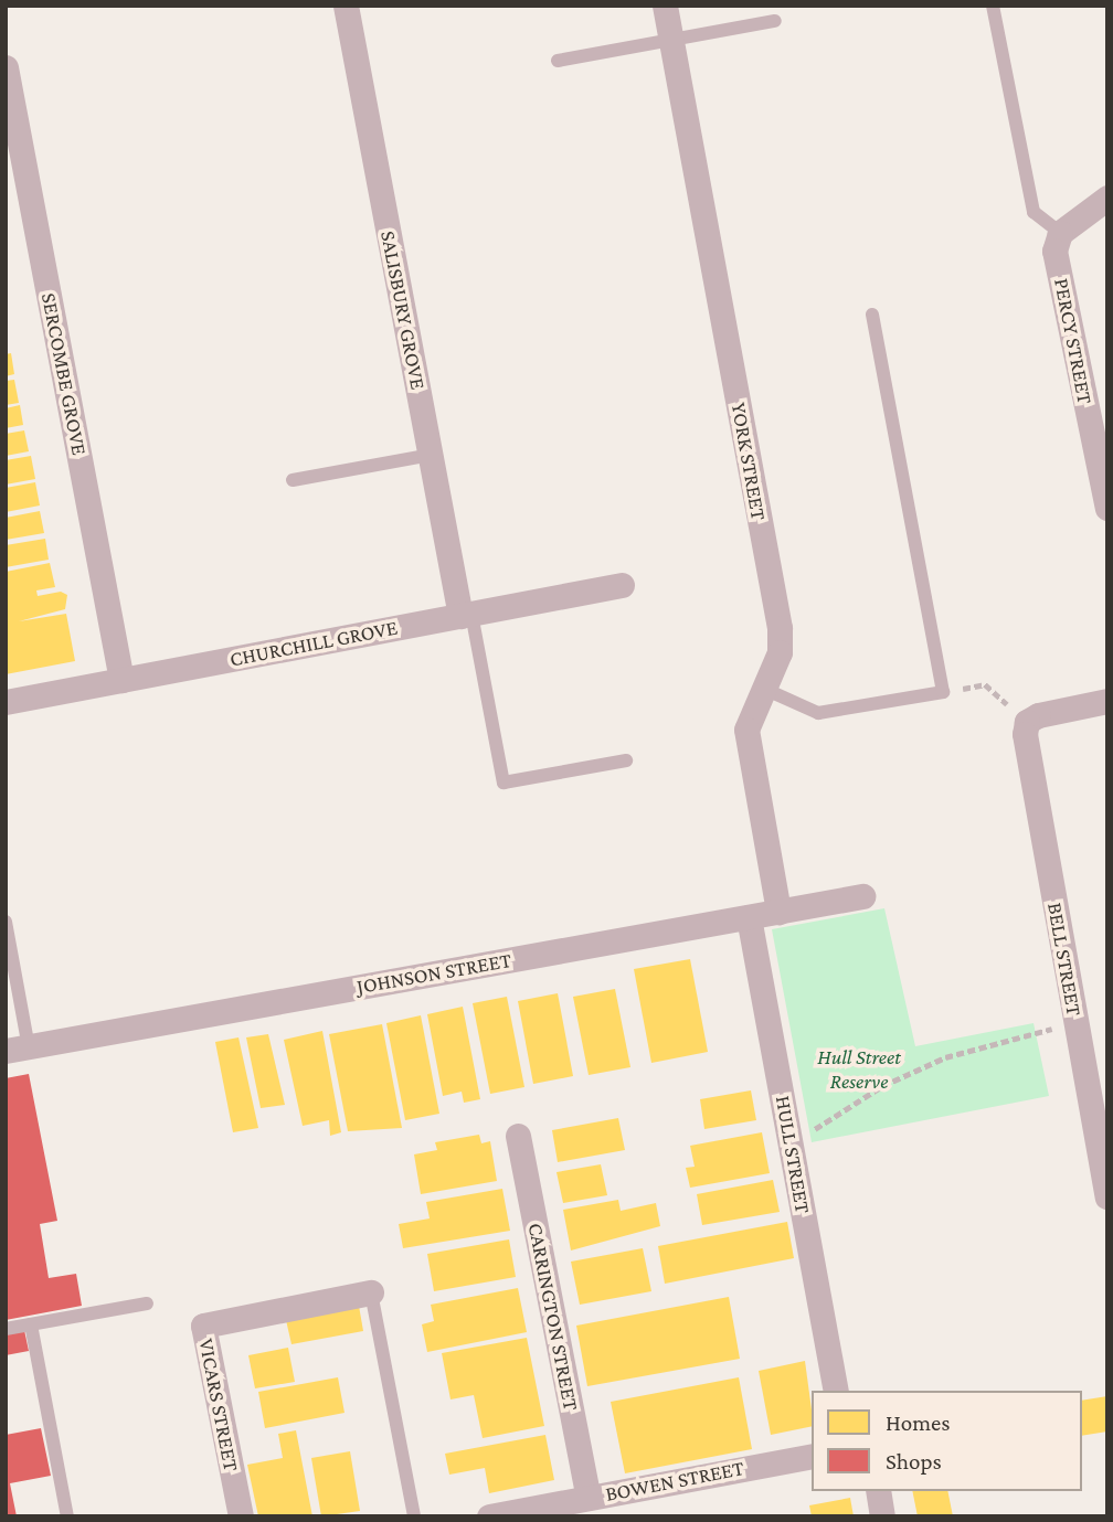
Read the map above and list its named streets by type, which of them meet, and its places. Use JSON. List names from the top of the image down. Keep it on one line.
{"streets":{"street":["SALISBURY GROVE","PERCY STREET","SERCOMBE GROVE","YORK STREET","CHURCHILL GROVE","BELL STREET","JOHNSON STREET","HULL STREET","CARRINGTON STREET","VICARS STREET","BOWEN STREET"]},"crossings":[["SALISBURY GROVE","CHURCHILL GROVE"],["SERCOMBE GROVE","CHURCHILL GROVE"],["YORK STREET","JOHNSON STREET"],["JOHNSON STREET","HULL STREET"],["CARRINGTON STREET","BOWEN STREET"]],"parks":["Hull Street Reserve"],"legend":["Homes","Shops"]}
